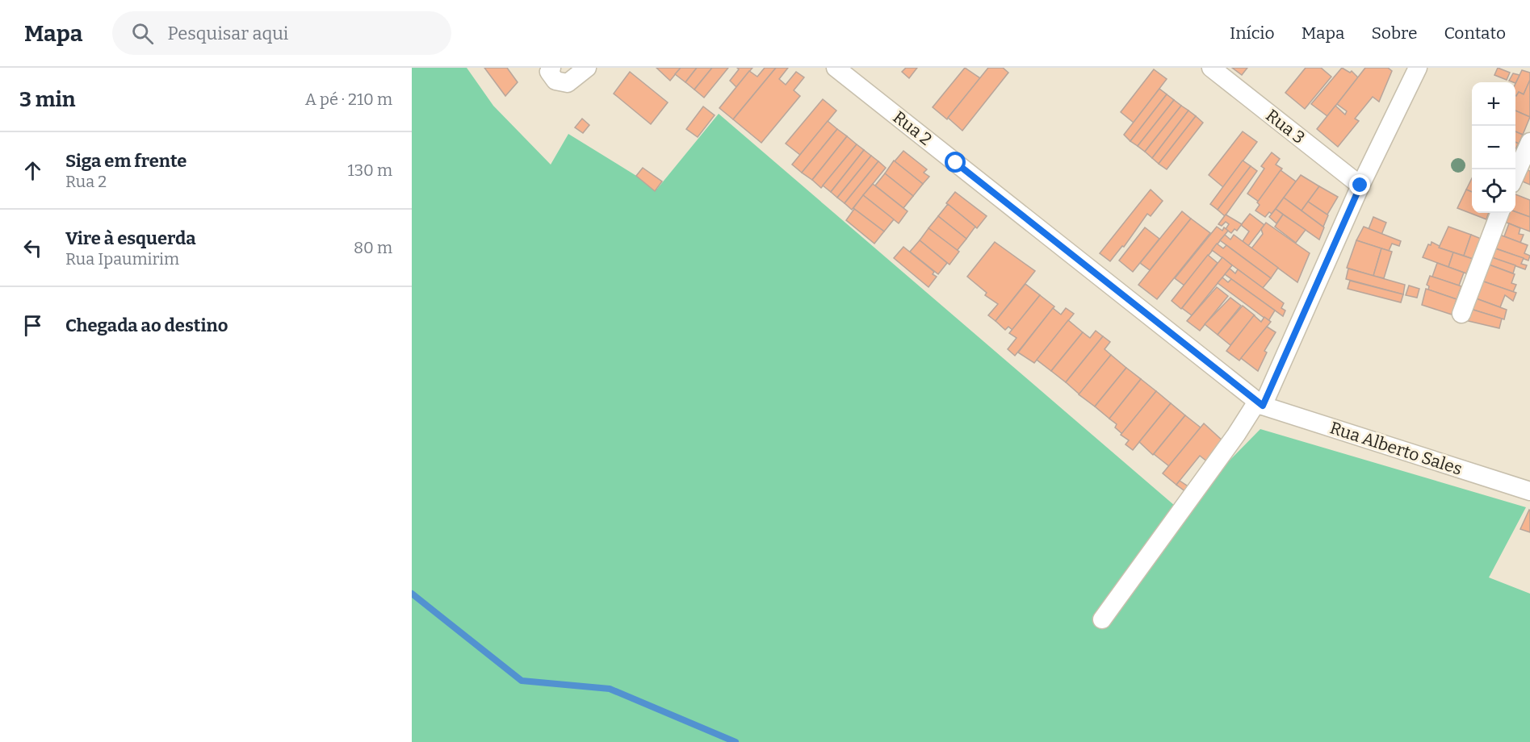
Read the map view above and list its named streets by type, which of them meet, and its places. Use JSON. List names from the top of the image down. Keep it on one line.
{"streets":{"street":["Rua 3","Rua 2","Rua Alberto Sales"]},"crossings":[["Rua 2","Rua Alberto Sales"]],"page":{"header":"Mapa","search":"Pesquisar aqui","nav":["Início","Mapa","Sobre","Contato"],"heading":["3 min","A pé · 210 m"],"map_buttons":["+","−"],"list":[["Siga em frente","Rua 2","130 m"],["Vire à esquerda","Rua Ipaumirim","80 m"],"Chegada ao destino"]}}
